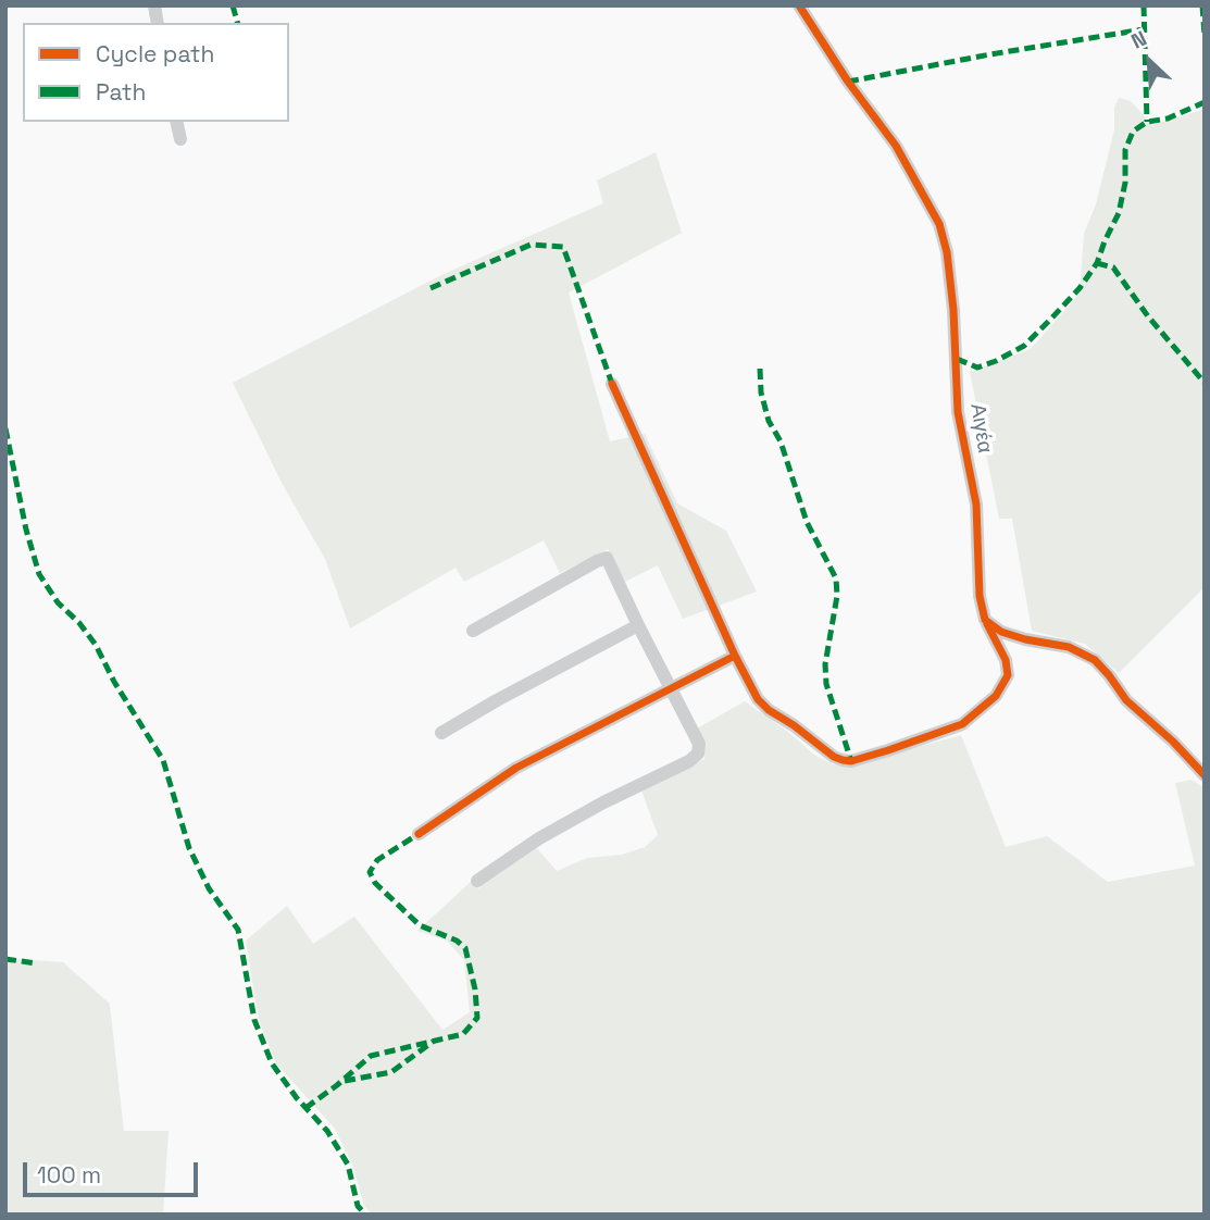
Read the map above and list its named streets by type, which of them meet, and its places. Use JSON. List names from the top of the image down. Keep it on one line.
{"streets":{"street":["Αιγέα"]},"legend":["Cycle path","Path"],"scale_bar":"100 m","north":"top left"}
